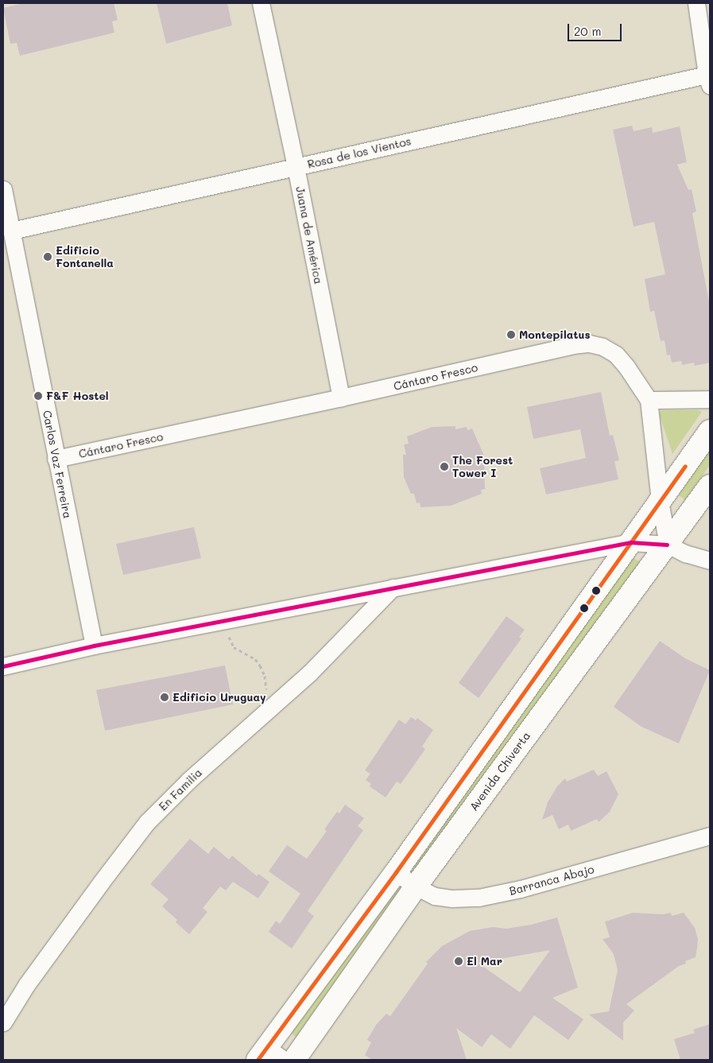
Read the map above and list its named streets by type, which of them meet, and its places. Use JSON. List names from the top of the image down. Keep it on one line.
{"streets":{"street":["Rosa de los Vientos","Juana de América","Cántaro Fresco","Carlos Vaz Ferreira","Avenida Chiverta","En Familia","Barranca Abajo"]},"crossings":[["Rosa de los Vientos","Juana de América"],["Rosa de los Vientos","Carlos Vaz Ferreira"],["Juana de América","Cántaro Fresco"],["Cántaro Fresco","Carlos Vaz Ferreira"],["Cántaro Fresco","Avenida Chiverta"],["Avenida Chiverta","Barranca Abajo"]],"places":["Edificio Fontanella","Montepilatus","F&F Hostel","The Forest Tower I","Edificio Uruguay","El Mar"],"scale_bar":"20 m"}
